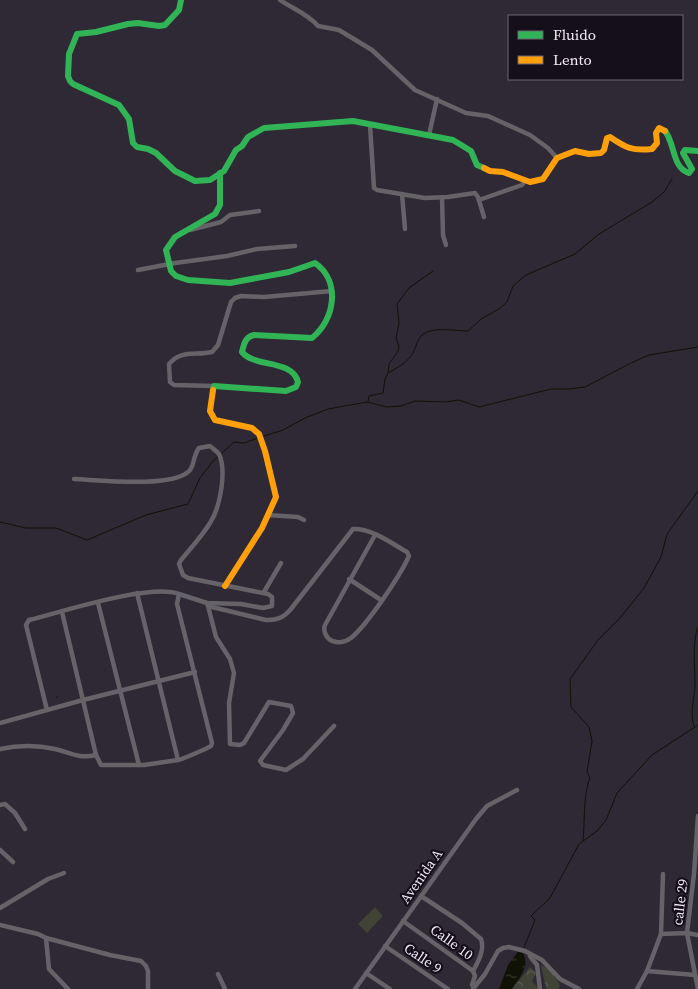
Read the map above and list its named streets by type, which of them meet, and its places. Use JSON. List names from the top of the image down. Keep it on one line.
{"streets":{"street":["Avenida A","calle 29","Calle 10","Calle 9"]},"crossings":[["Avenida A","Calle 10"],["Avenida A","Calle 9"]],"legend":["Fluido","Lento"]}
